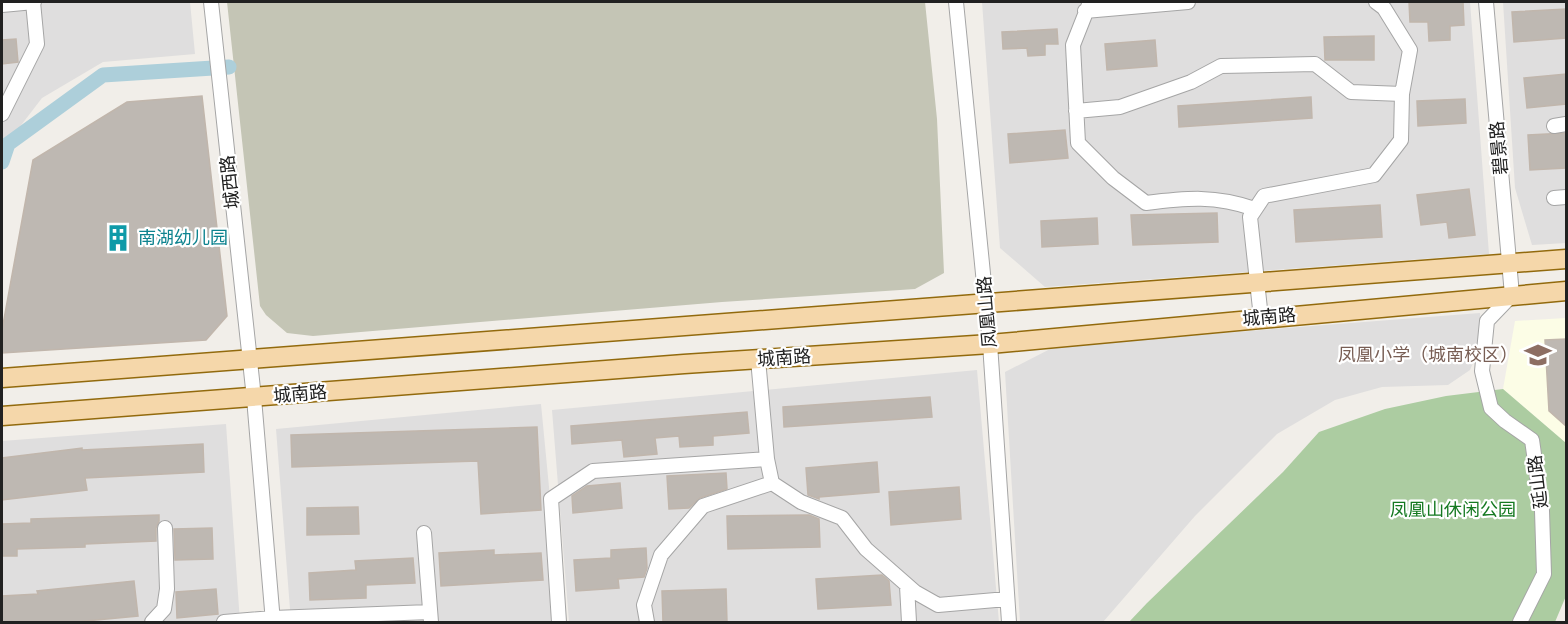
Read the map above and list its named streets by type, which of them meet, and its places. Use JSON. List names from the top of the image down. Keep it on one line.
{"streets":{"main road":["城南路"],"street":["碧景路","城西路","凤凰山路","延山路"]},"crossings":[["碧景路","城南路"],["碧景路","延山路"],["城西路","城南路"],["凤凰山路","城南路"],["城南路","延山路"]],"parks":["凤凰山休闲公园"],"places":{"building":["南湖幼儿园"],"school or university":["凤凰小学（城南校区）"]}}
